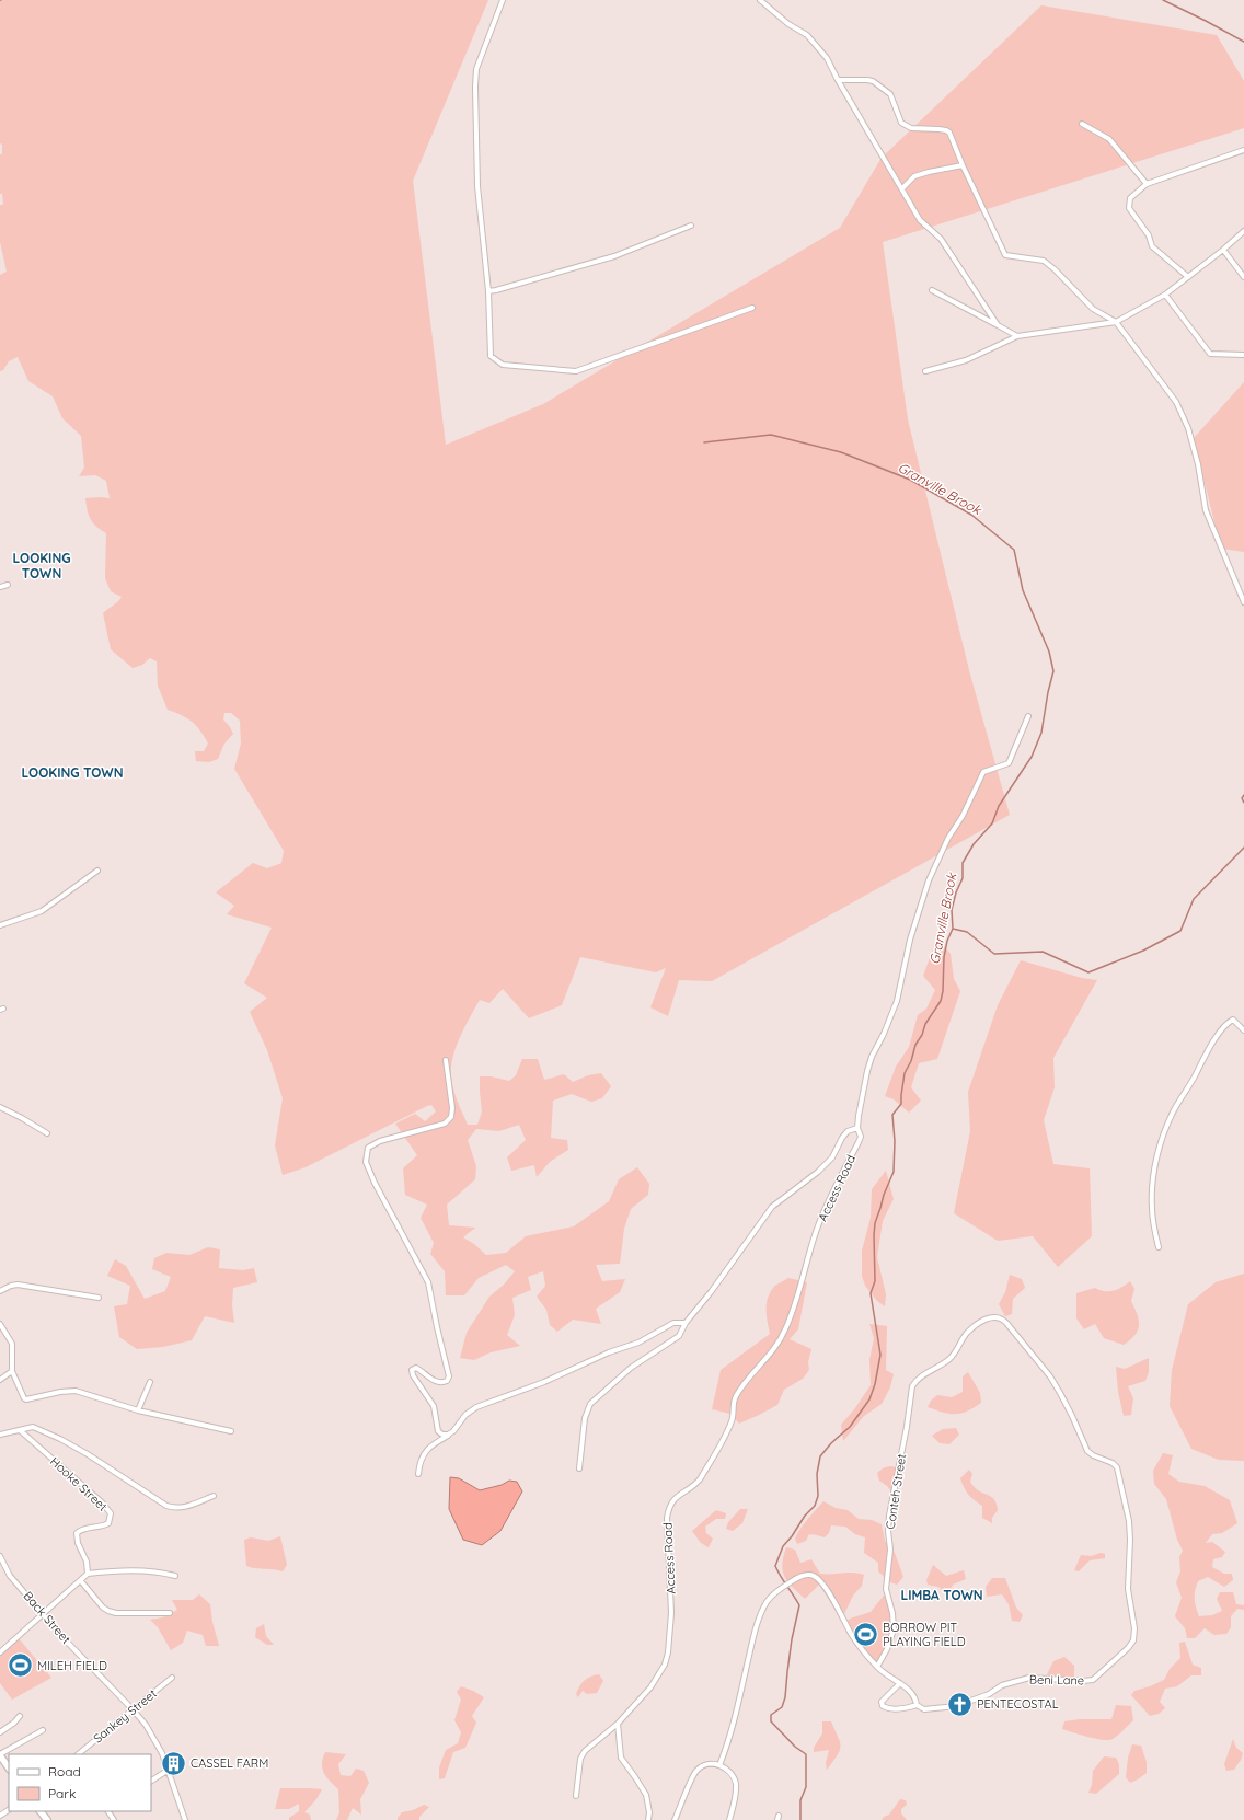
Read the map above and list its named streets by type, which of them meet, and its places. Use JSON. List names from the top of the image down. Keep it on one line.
{"streets":{"street":["Access Road","Hooke Street","Conteh Street","Back Street","Beni Lane","Sankey Street"]},"crossings":[["Conteh Street","Beni Lane"],["Back Street","Sankey Street"]],"districts":["LOOKING TOWN","LOOKING TOWN","LIMBA TOWN"],"water":["Granville Brook"],"places":{"sports":["BORROW PIT PLAYING FIELD","MILEH FIELD"],"church":["PENTECOSTAL"],"building":["CASSEL FARM"]},"legend":["Road","Park"]}
